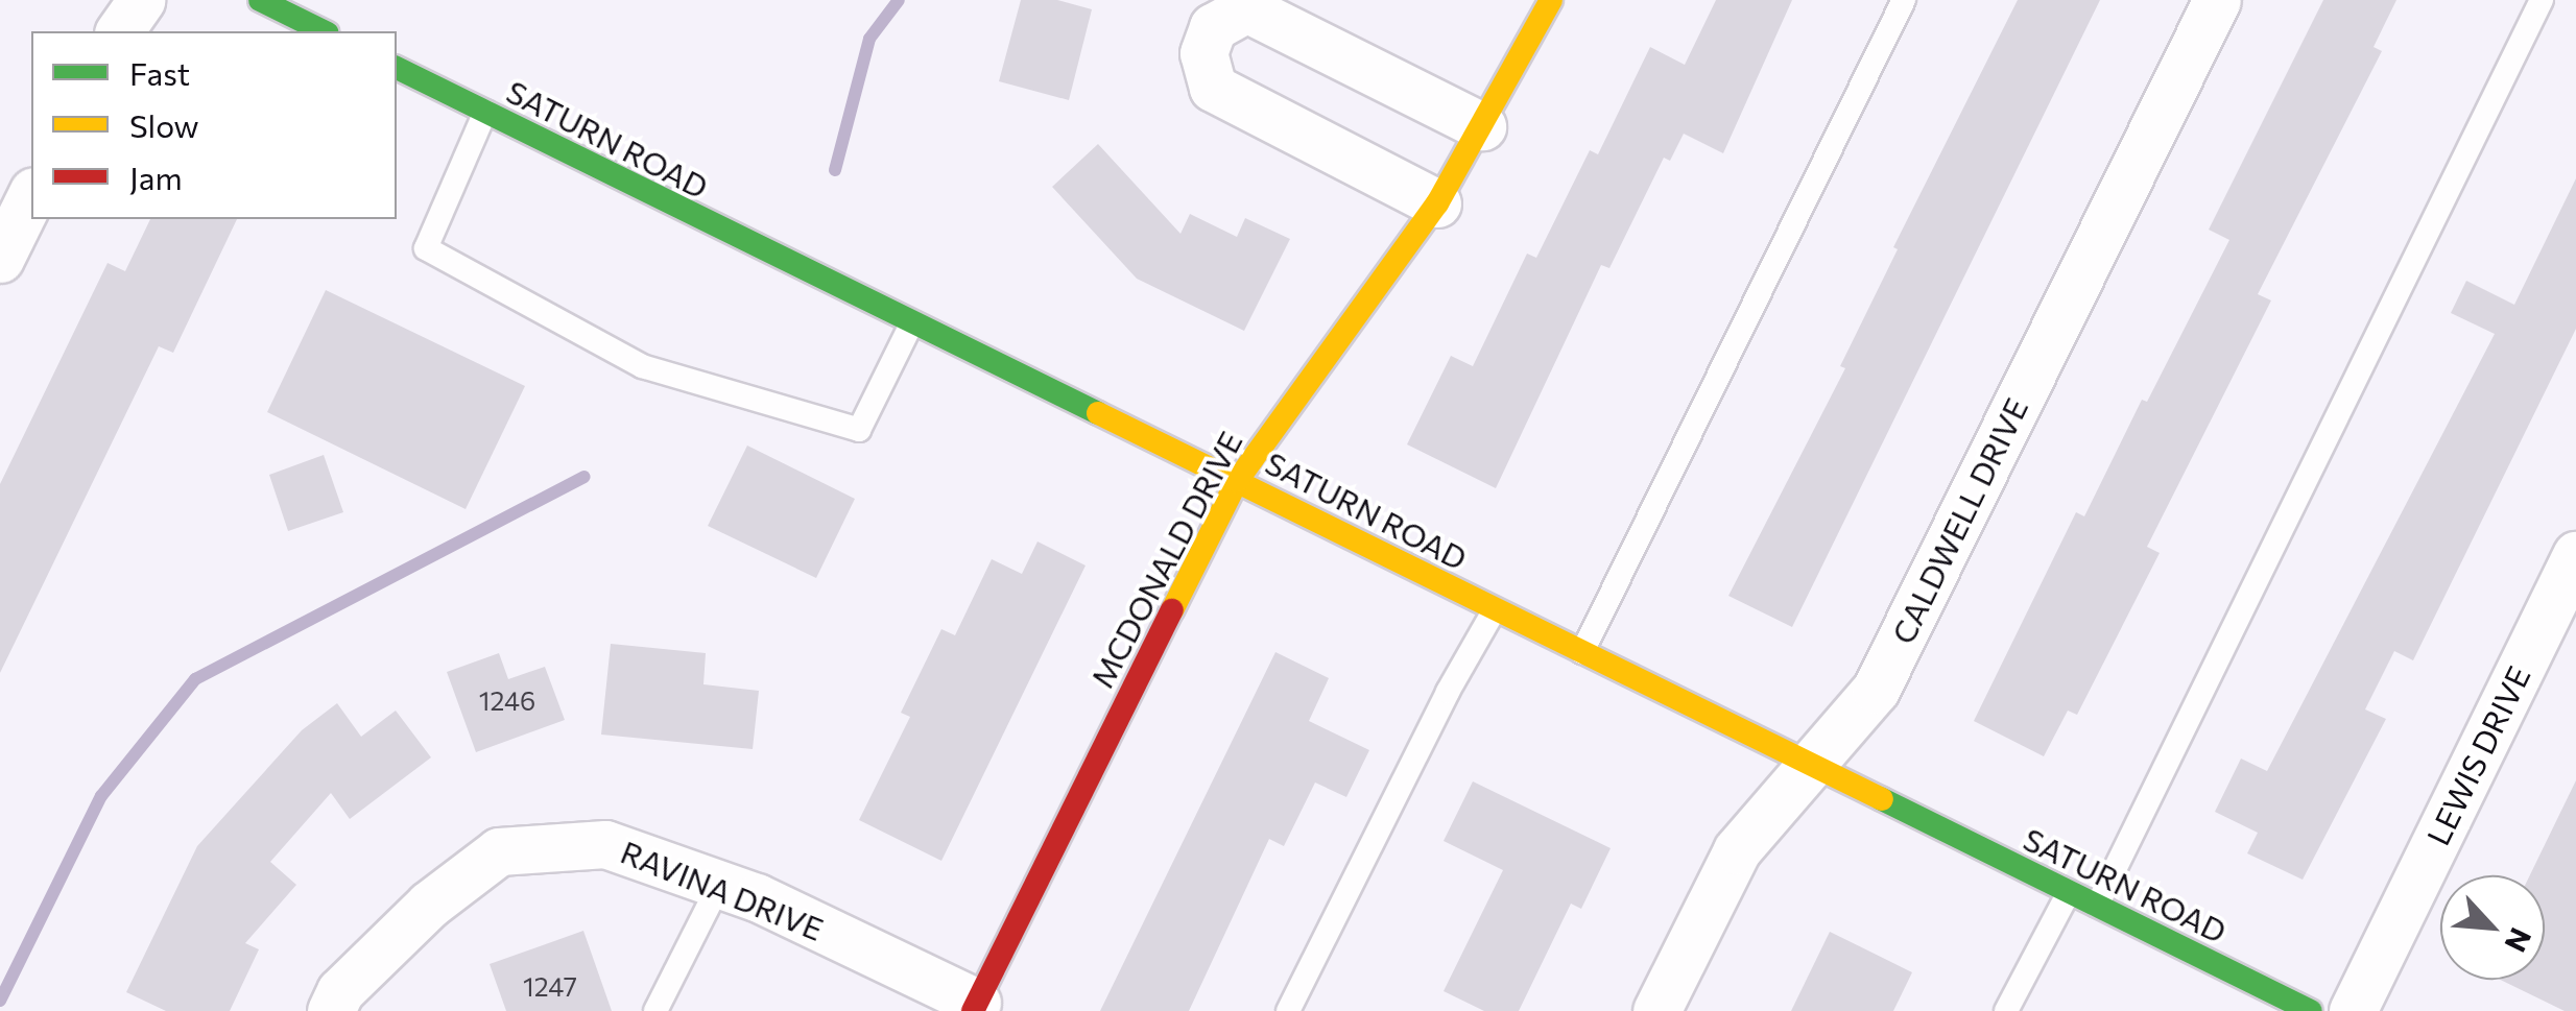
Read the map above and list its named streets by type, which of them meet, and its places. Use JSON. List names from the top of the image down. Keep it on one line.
{"streets":{"street":["SATURN ROAD","CALDWELL DRIVE","MCDONALD DRIVE","LEWIS DRIVE","RAVINA DRIVE"]},"crossings":[["SATURN ROAD","CALDWELL DRIVE"],["SATURN ROAD","MCDONALD DRIVE"],["MCDONALD DRIVE","RAVINA DRIVE"]],"house_numbers":["1246","1247"],"legend":["Fast","Slow","Jam"],"north":"bottom right"}
